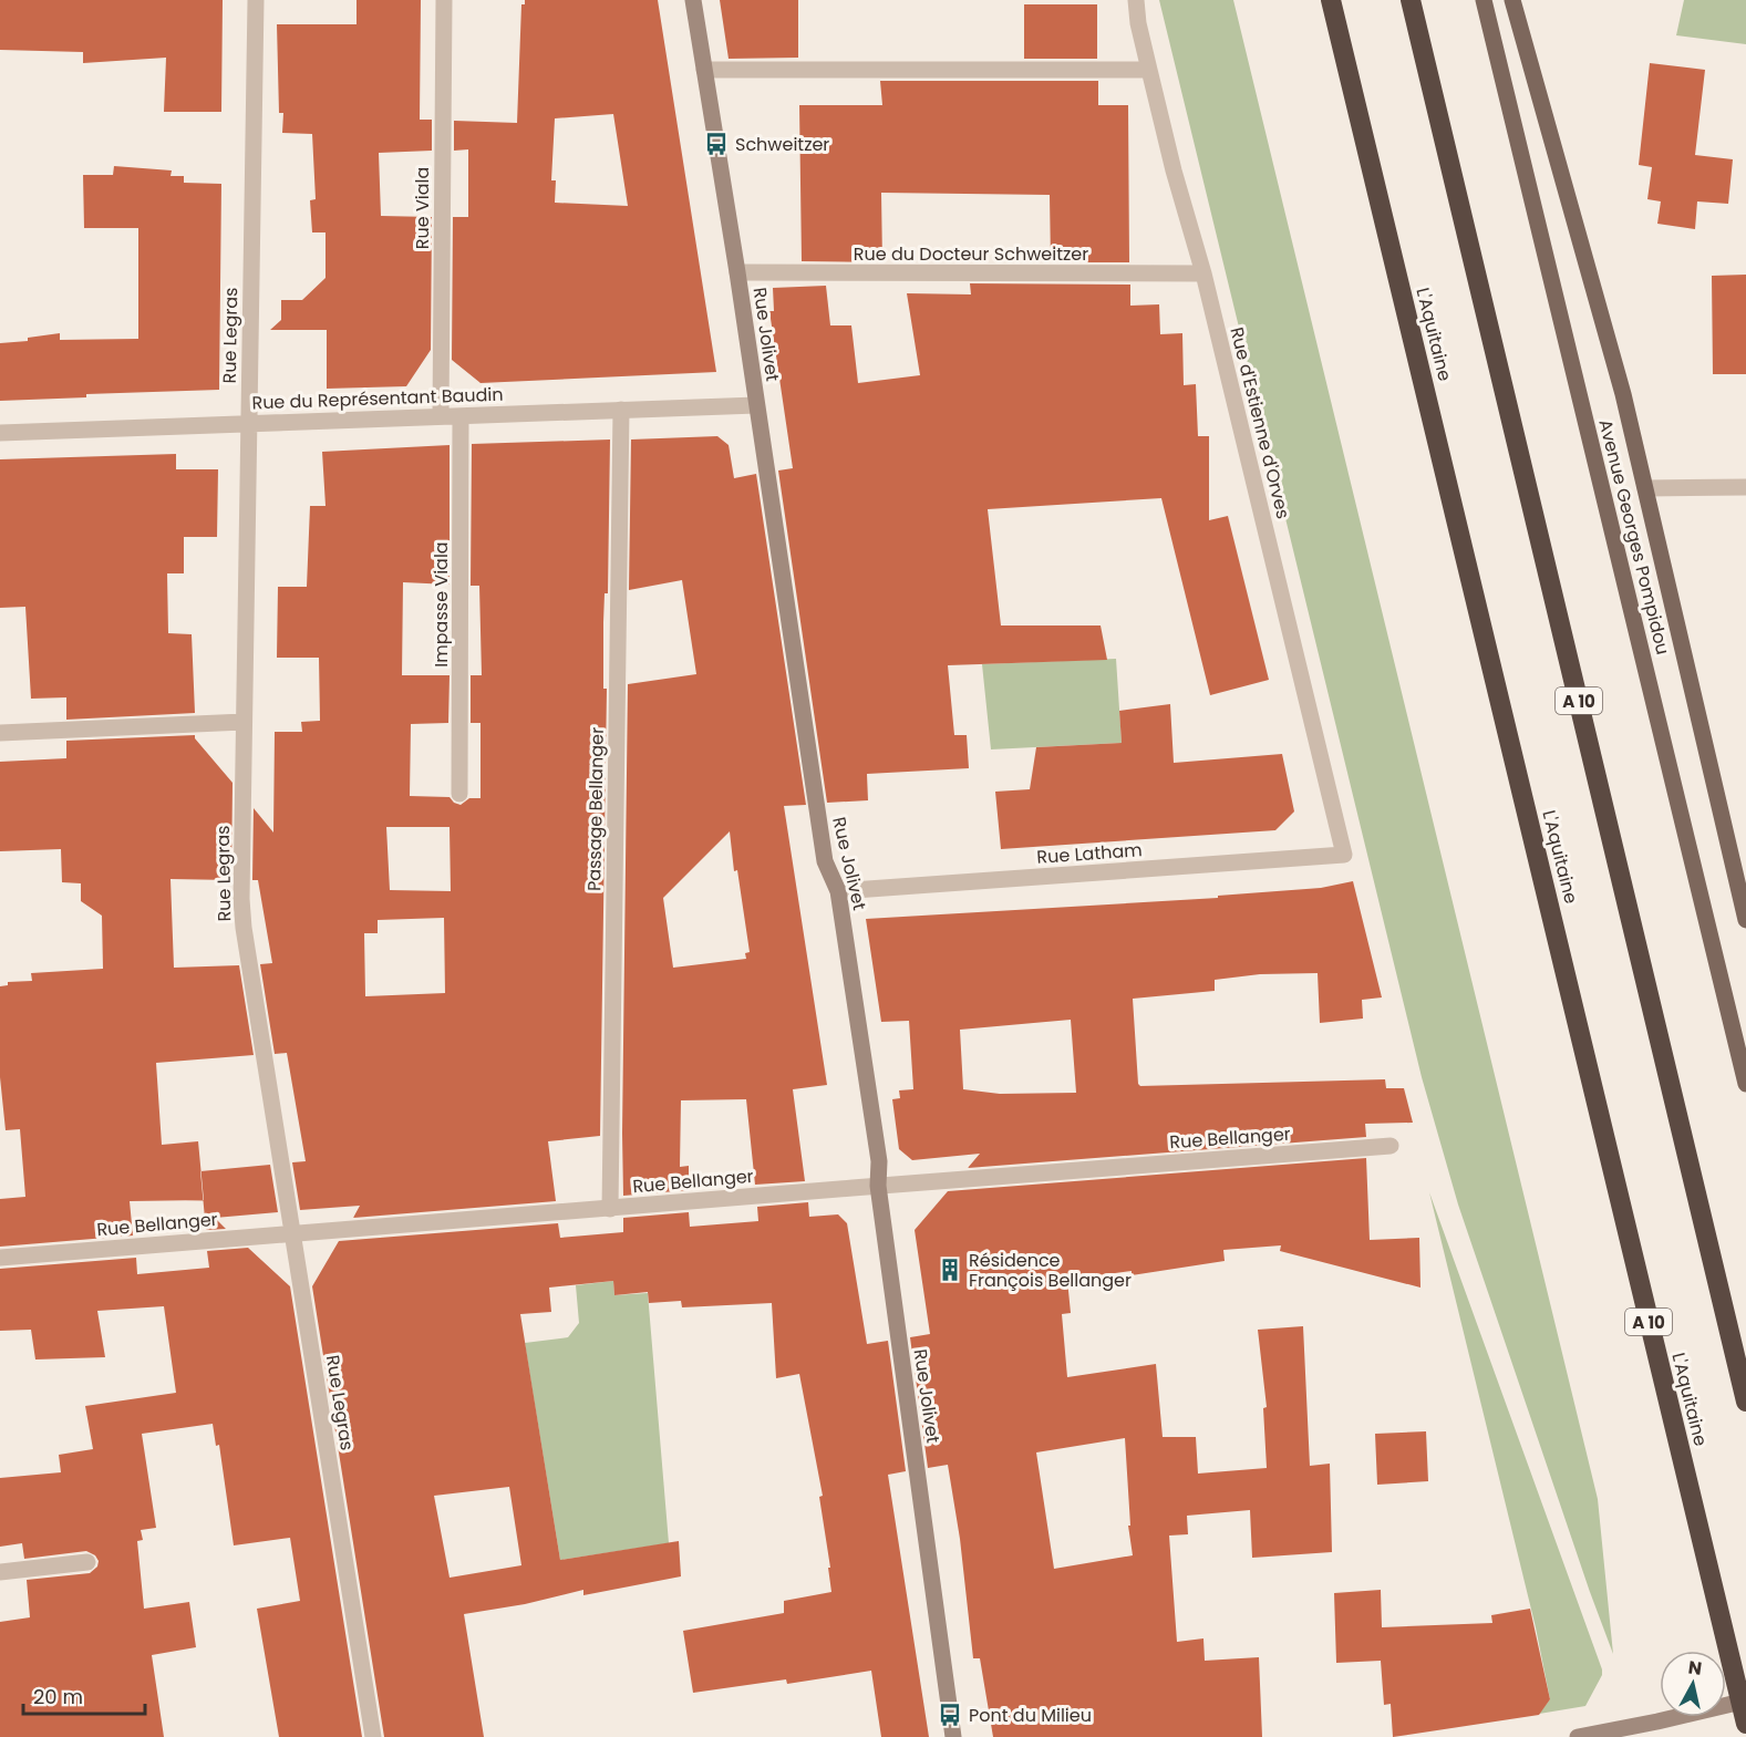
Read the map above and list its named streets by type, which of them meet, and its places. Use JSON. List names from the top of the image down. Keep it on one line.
{"streets":{"highway":["L'Aquitaine","A 10"],"main road":["Avenue Georges Pompidou"],"street":["Rue Viala","Rue du Docteur Schweitzer","Rue Jolivet","Rue Legras","Rue du Représentant Baudin","Rue d'Estienne d'Orves","Impasse Viala","Passage Bellanger","Rue Latham","Rue Bellanger"]},"crossings":[["Rue Viala","Rue du Représentant Baudin"],["Rue du Docteur Schweitzer","Rue Jolivet"],["Rue du Docteur Schweitzer","Rue d'Estienne d'Orves"],["Rue Jolivet","Rue du Représentant Baudin"],["Rue Jolivet","Rue Latham"],["Rue Jolivet","Rue Bellanger"],["Rue Legras","Rue du Représentant Baudin"],["Rue Legras","Rue Bellanger"],["Rue du Représentant Baudin","Impasse Viala"],["Rue du Représentant Baudin","Passage Bellanger"],["Rue d'Estienne d'Orves","Rue Latham"],["Passage Bellanger","Rue Bellanger"]],"places":{"bus stop":["Schweitzer","Pont du Milieu"],"building":["Résidence François Bellanger"]},"scale_bar":"20 m","north":"top"}
